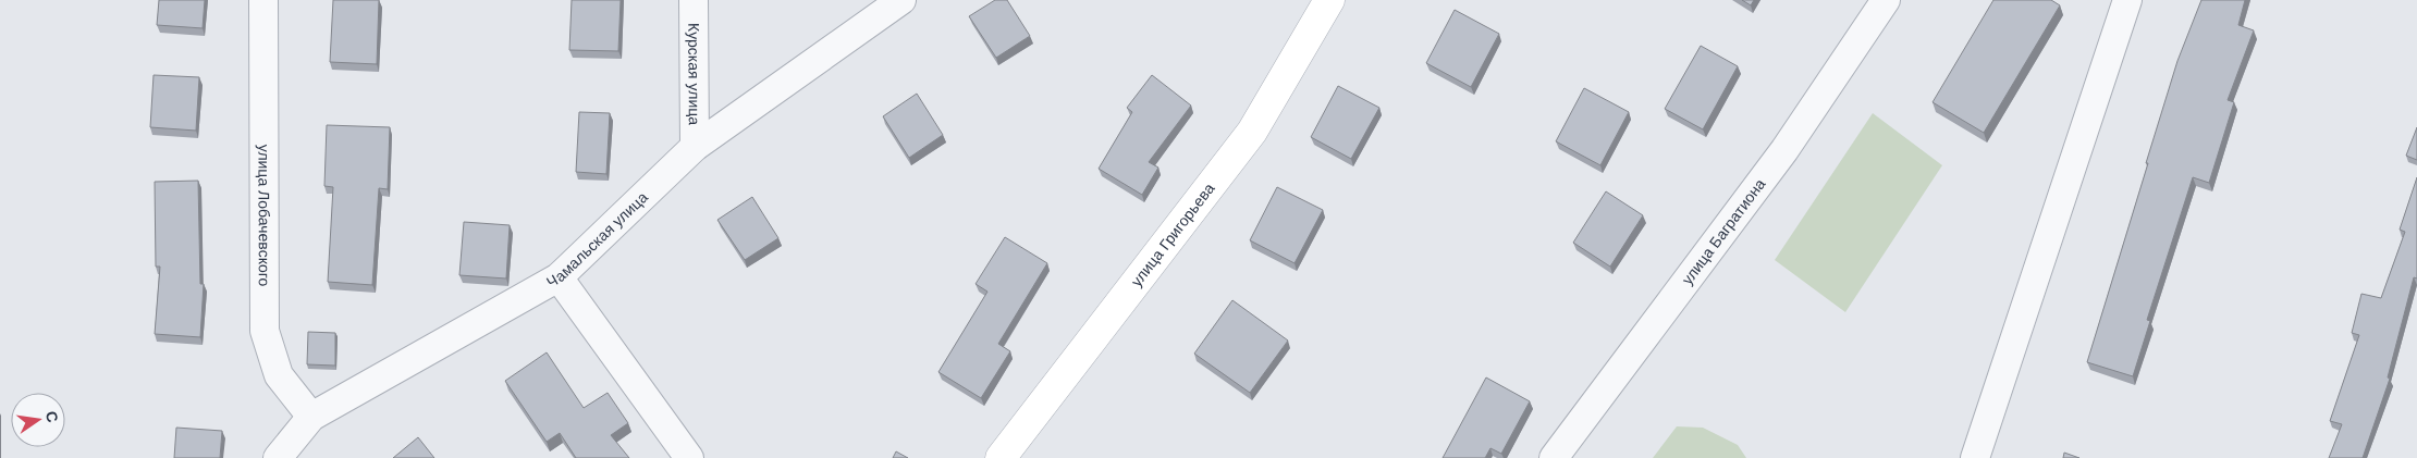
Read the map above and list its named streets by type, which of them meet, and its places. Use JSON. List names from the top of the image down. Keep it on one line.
{"streets":{"main road":["улица Григорьева"],"street":["Курская улица","улица Лобачевского","улица Багратиона","Чамальская улица"]},"crossings":[["Курская улица","Чамальская улица"],["улица Лобачевского","Чамальская улица"]],"north":"right"}
